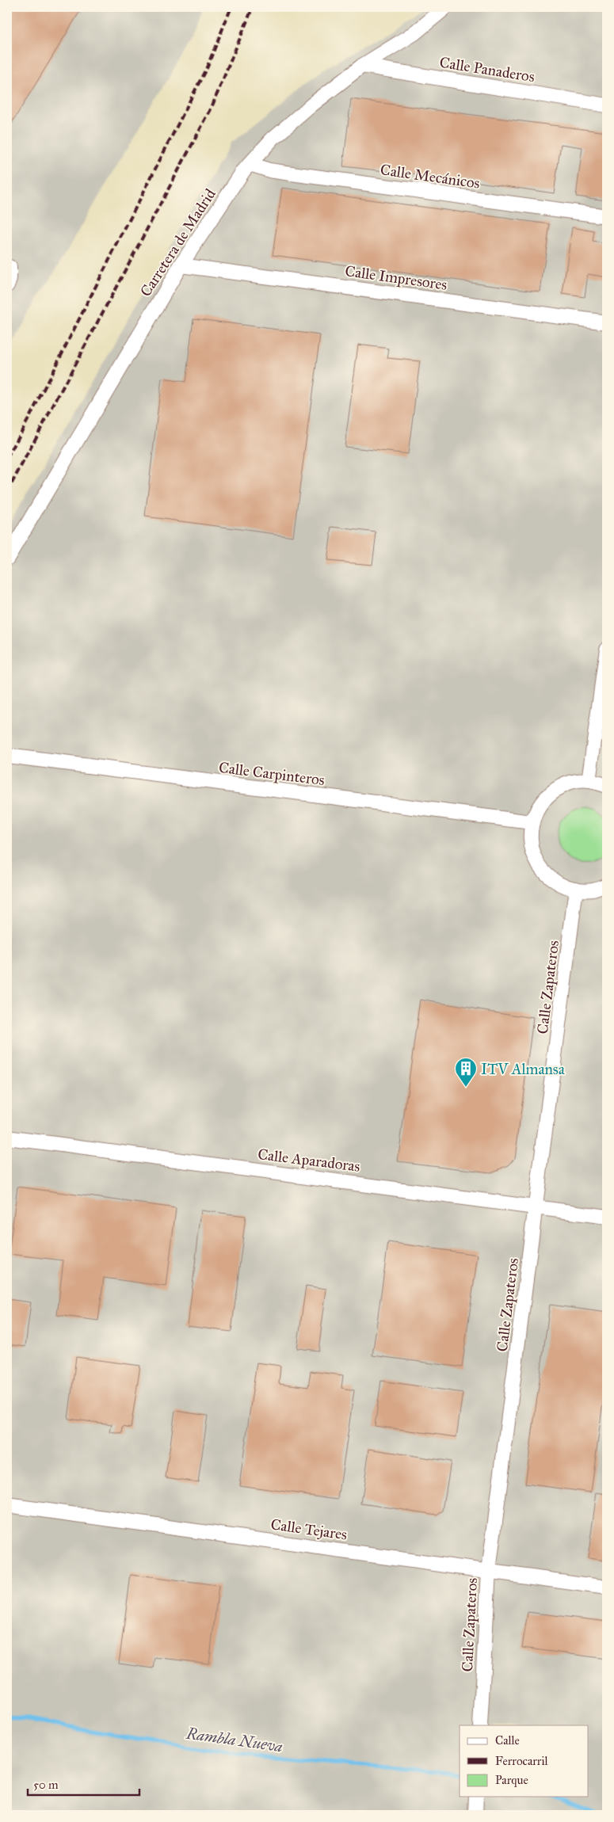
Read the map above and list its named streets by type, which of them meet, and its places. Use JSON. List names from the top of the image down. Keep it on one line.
{"streets":{"street":["Calle Panaderos","Calle Mecánicos","Carretera de Madrid","Calle Impresores","Calle Carpinteros","Calle Zapateros","Calle Aparadoras","Calle Tejares"]},"crossings":[["Calle Panaderos","Carretera de Madrid"],["Calle Mecánicos","Carretera de Madrid"],["Carretera de Madrid","Calle Impresores"],["Calle Zapateros","Calle Aparadoras"],["Calle Zapateros","Calle Tejares"]],"water":["Rambla Nueva"],"places":{"building":["ITV Almansa"]},"legend":["Calle","Ferrocarril","Parque"],"scale_bar":"50 m"}
